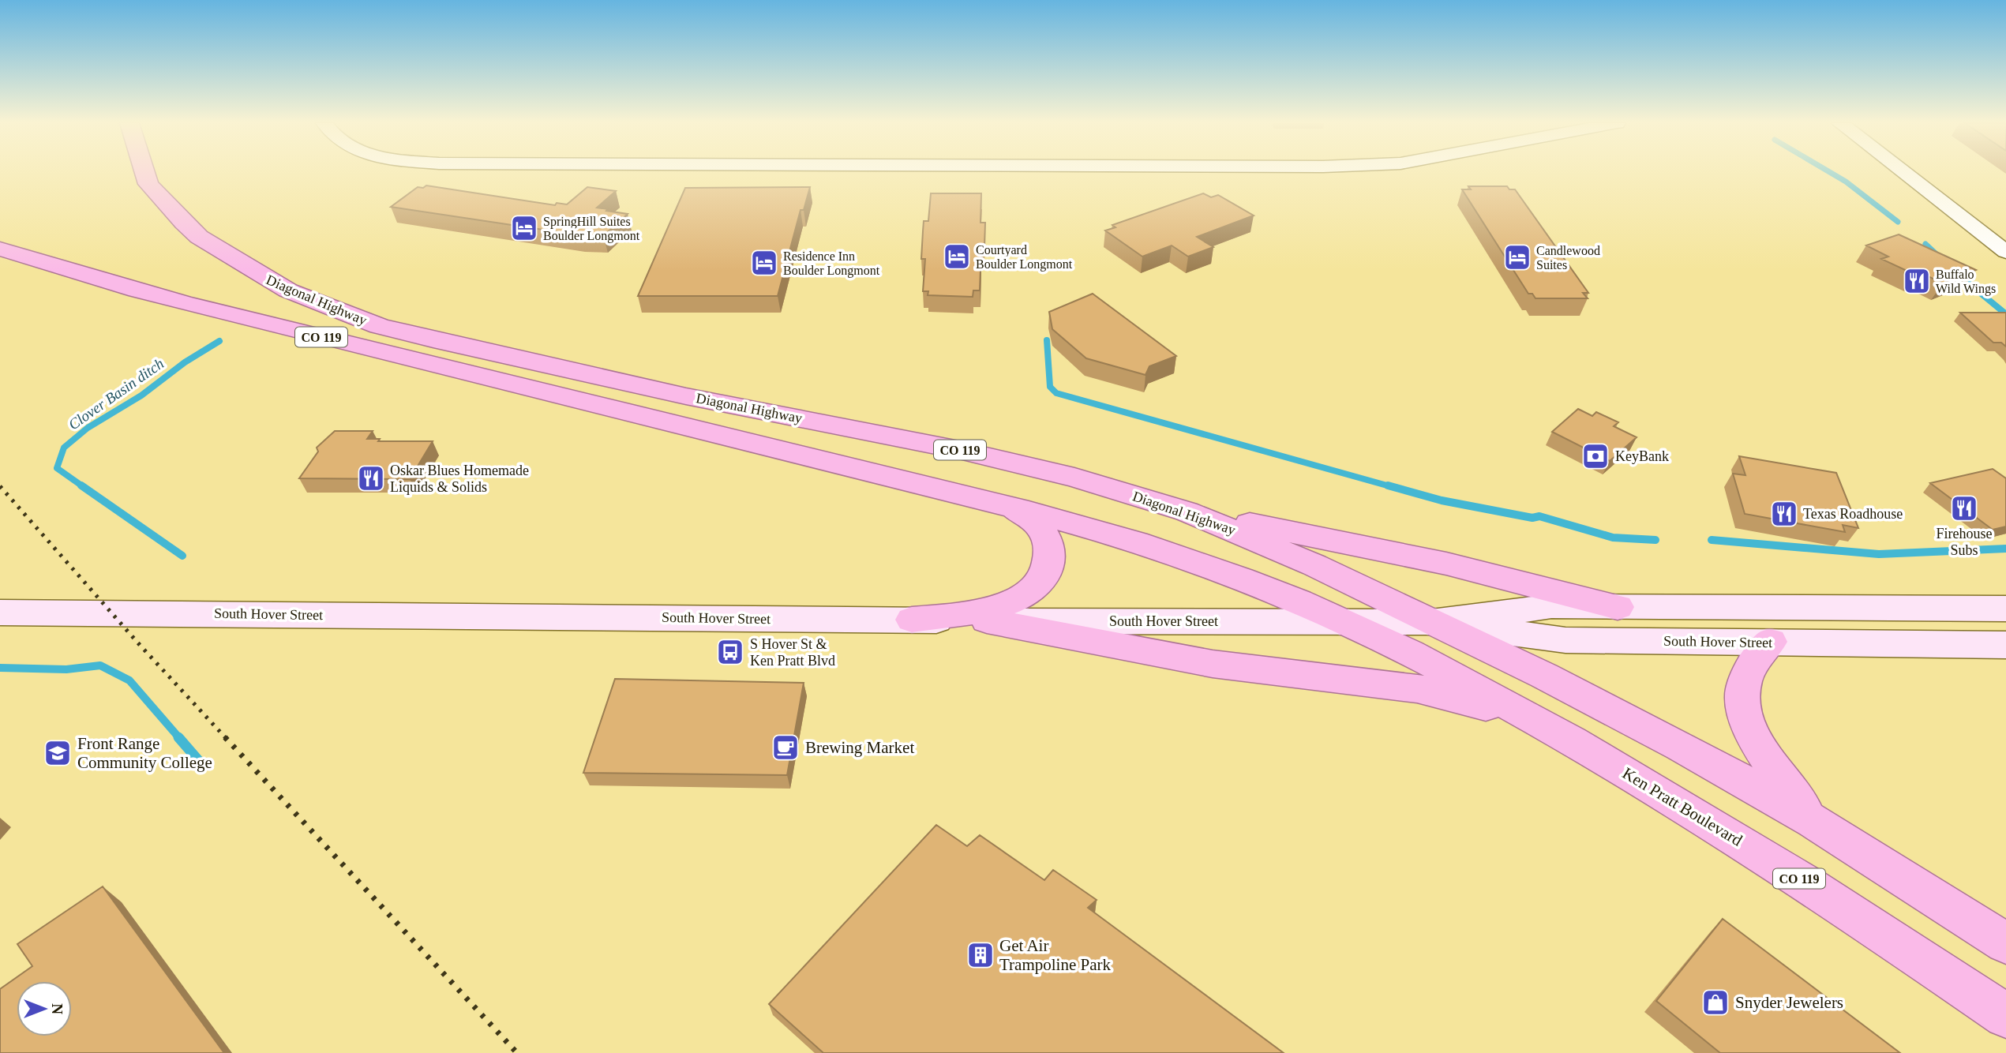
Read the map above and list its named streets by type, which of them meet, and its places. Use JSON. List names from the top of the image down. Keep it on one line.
{"streets":{"highway":["Diagonal Highway","CO 119","Ken Pratt Boulevard"],"main road":["South Hover Street"]},"crossings":[["Diagonal Highway","CO 119"],["Diagonal Highway","South Hover Street"],["Diagonal Highway","Ken Pratt Boulevard"],["CO 119","South Hover Street"],["South Hover Street","Ken Pratt Boulevard"]],"water":["Clover Basin ditch"],"places":{"hotel":["SpringHill Suites Boulder Longmont","Courtyard Boulder Longmont","Candlewood Suites","Residence Inn Boulder Longmont"],"restaurant":["Buffalo Wild Wings","Oskar Blues Homemade Liquids & Solids","Firehouse Subs","Texas Roadhouse"],"bank":["KeyBank"],"bus stop":["S Hover St & Ken Pratt Blvd"],"cafe":["Brewing Market"],"school or university":["Front Range Community College"],"building":["Get Air Trampoline Park"],"shop":["Snyder Jewelers"]},"north":"right"}
